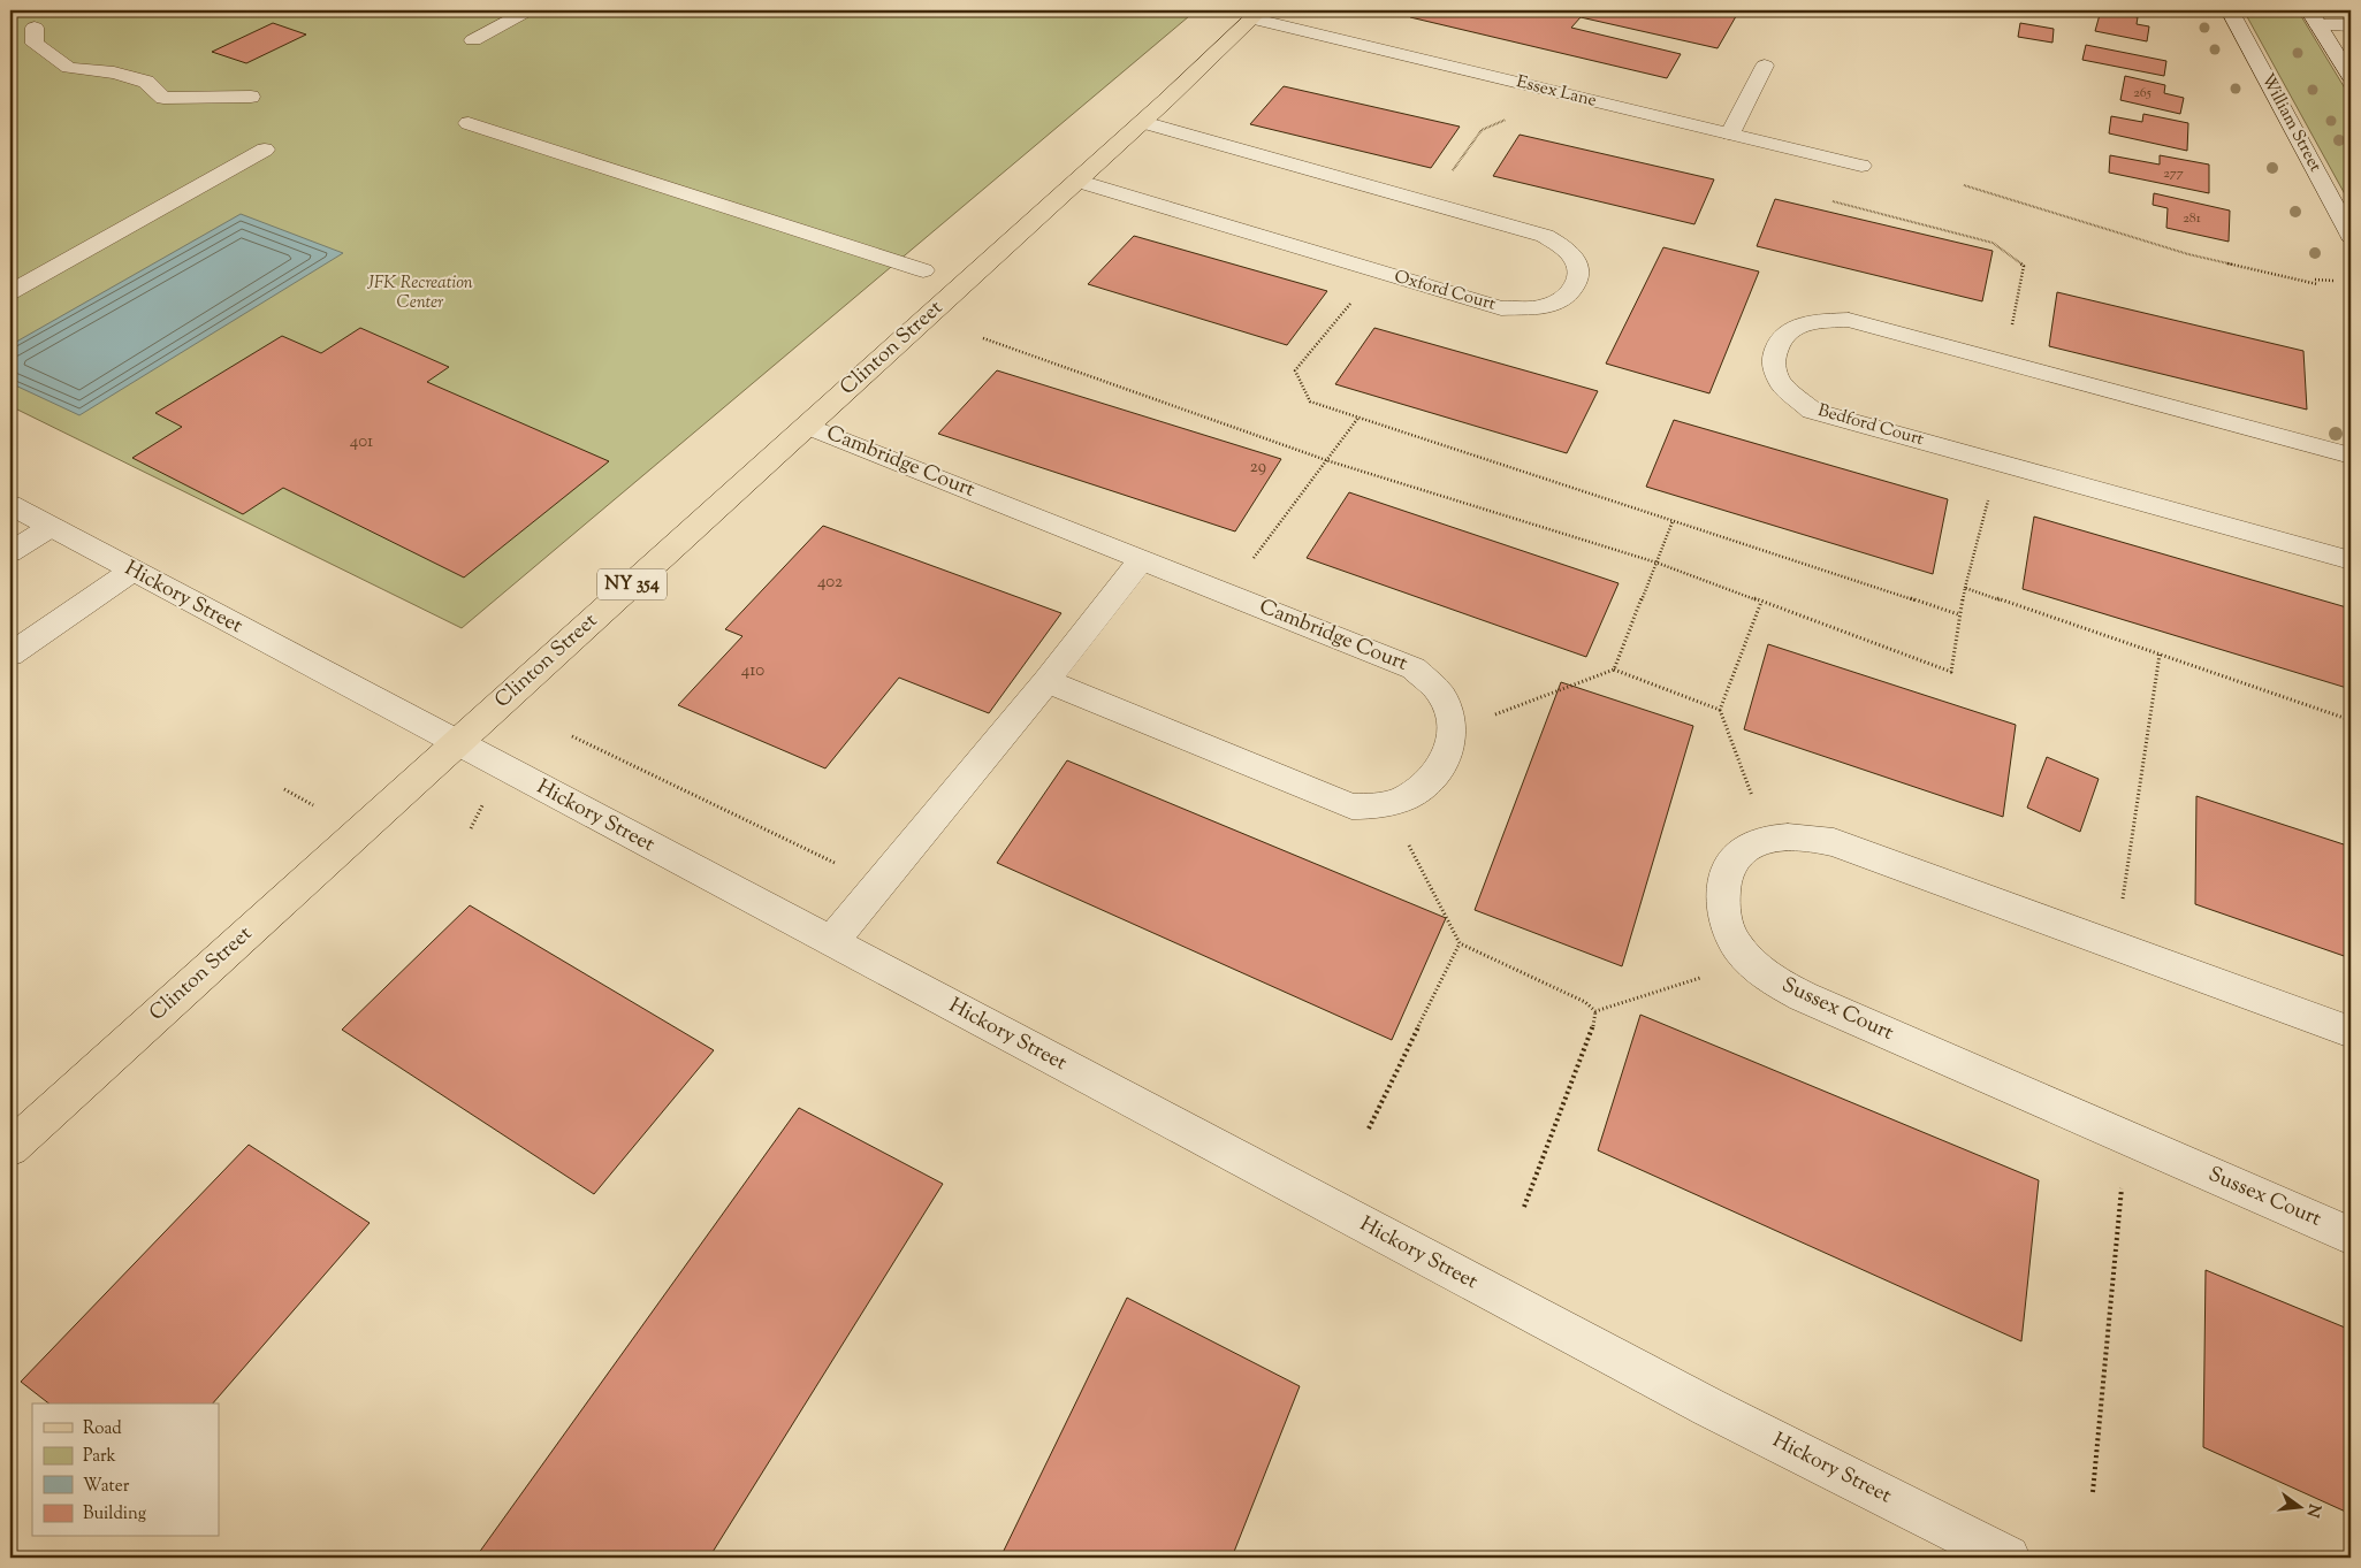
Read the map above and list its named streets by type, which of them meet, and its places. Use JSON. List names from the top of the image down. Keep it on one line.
{"streets":{"main road":["Clinton Street","NY 354"],"street":["Essex Lane","William Street","Oxford Court","Bedford Court","Cambridge Court","Hickory Street","Sussex Court"]},"crossings":[["Essex Lane","Clinton Street"],["Oxford Court","Clinton Street"],["Clinton Street","Cambridge Court"],["Clinton Street","Hickory Street"]],"parks":["JFK Recreation Center"],"house_numbers":["265","277","281","401","29","402","410"],"legend":["Road","Park","Water","Building"],"north":"right"}
